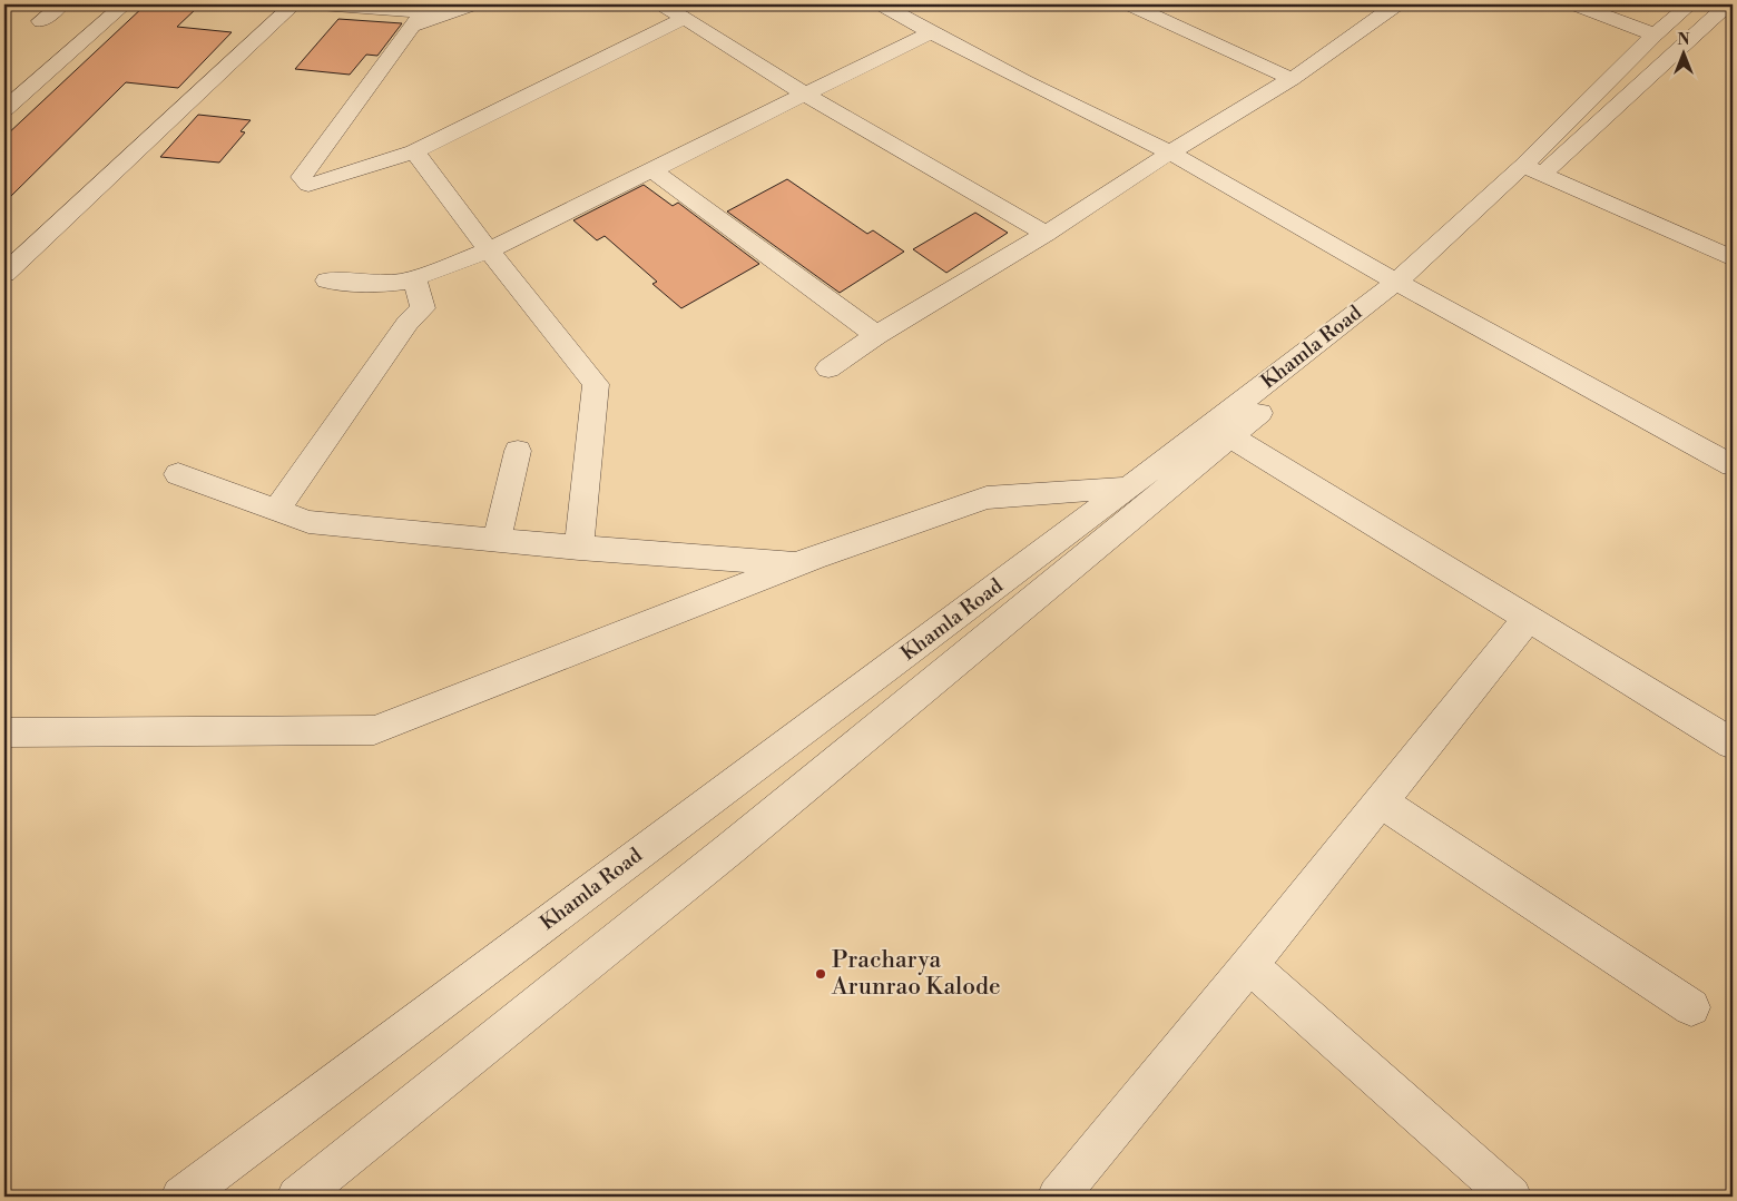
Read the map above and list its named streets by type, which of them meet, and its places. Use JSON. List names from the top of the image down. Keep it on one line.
{"streets":{"street":["Khamla Road"]},"places":["Pracharya Arunrao Kalode"],"north":"top"}
